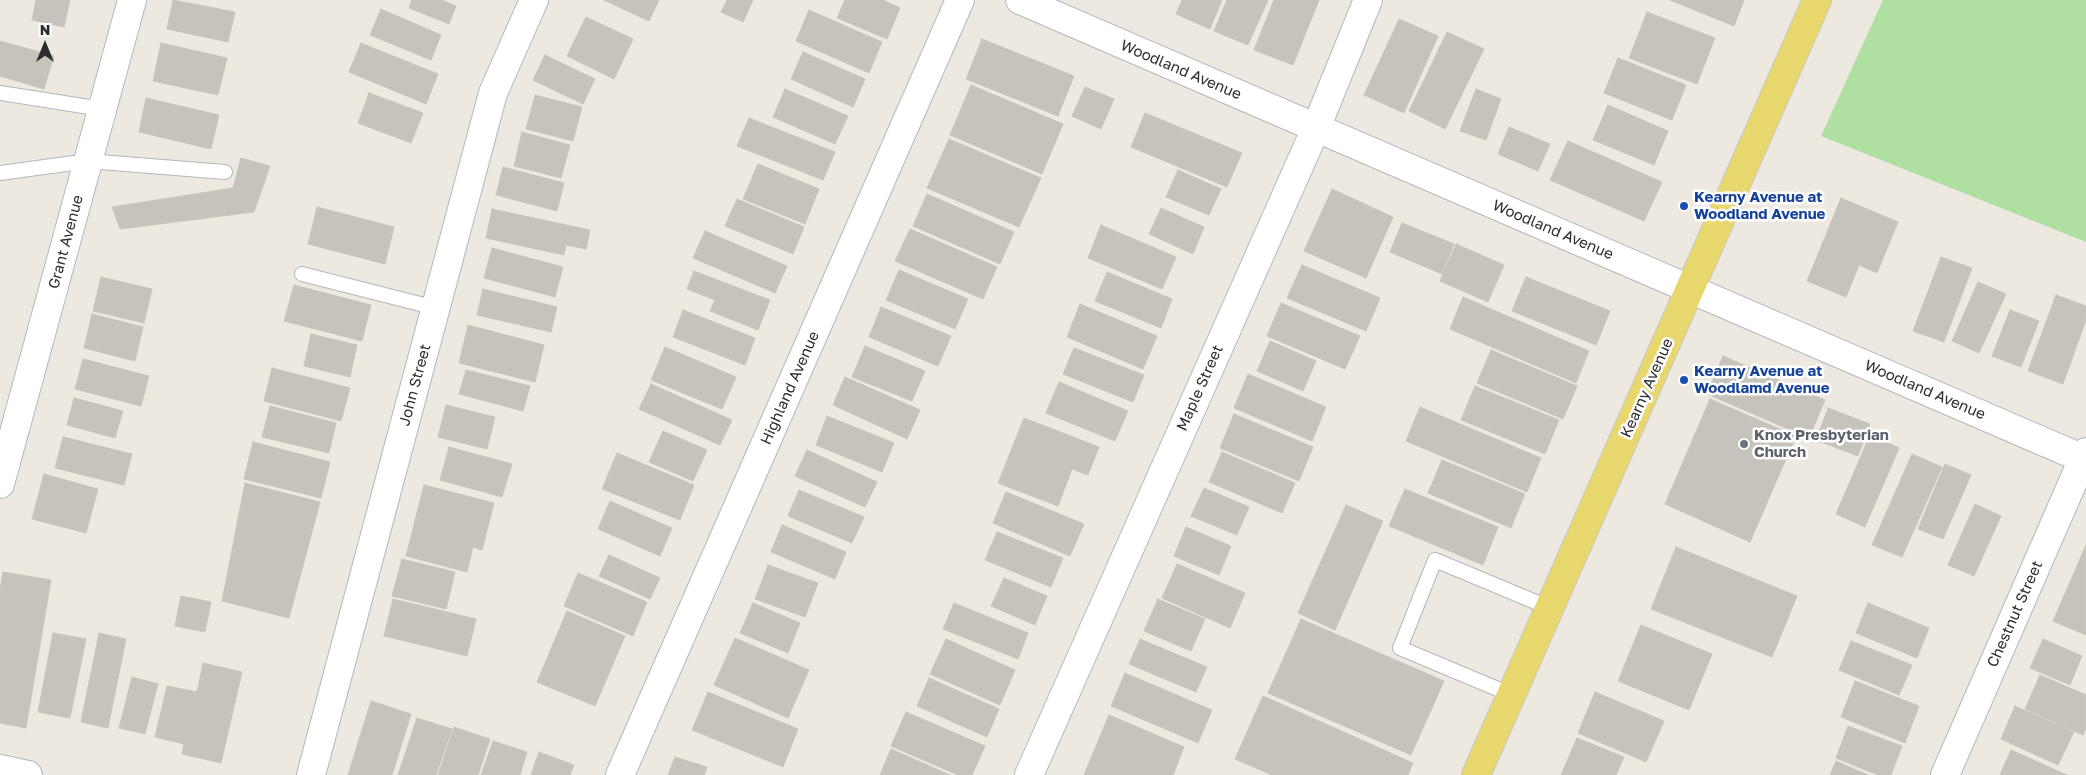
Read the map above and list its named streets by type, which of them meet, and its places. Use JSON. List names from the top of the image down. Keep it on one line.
{"streets":{"main road":["Kearny Avenue"],"street":["Woodland Avenue","Grant Avenue","John Street","Highland Avenue","Maple Street","Chestnut Street"]},"crossings":[["Woodland Avenue","Maple Street"],["Woodland Avenue","Kearny Avenue"],["Woodland Avenue","Chestnut Street"]],"places":["Kearny Avenue at Woodland Avenue","Kearny Avenue at Woodlamd Avenue","Knox Presbyterian Church"],"north":"top"}
